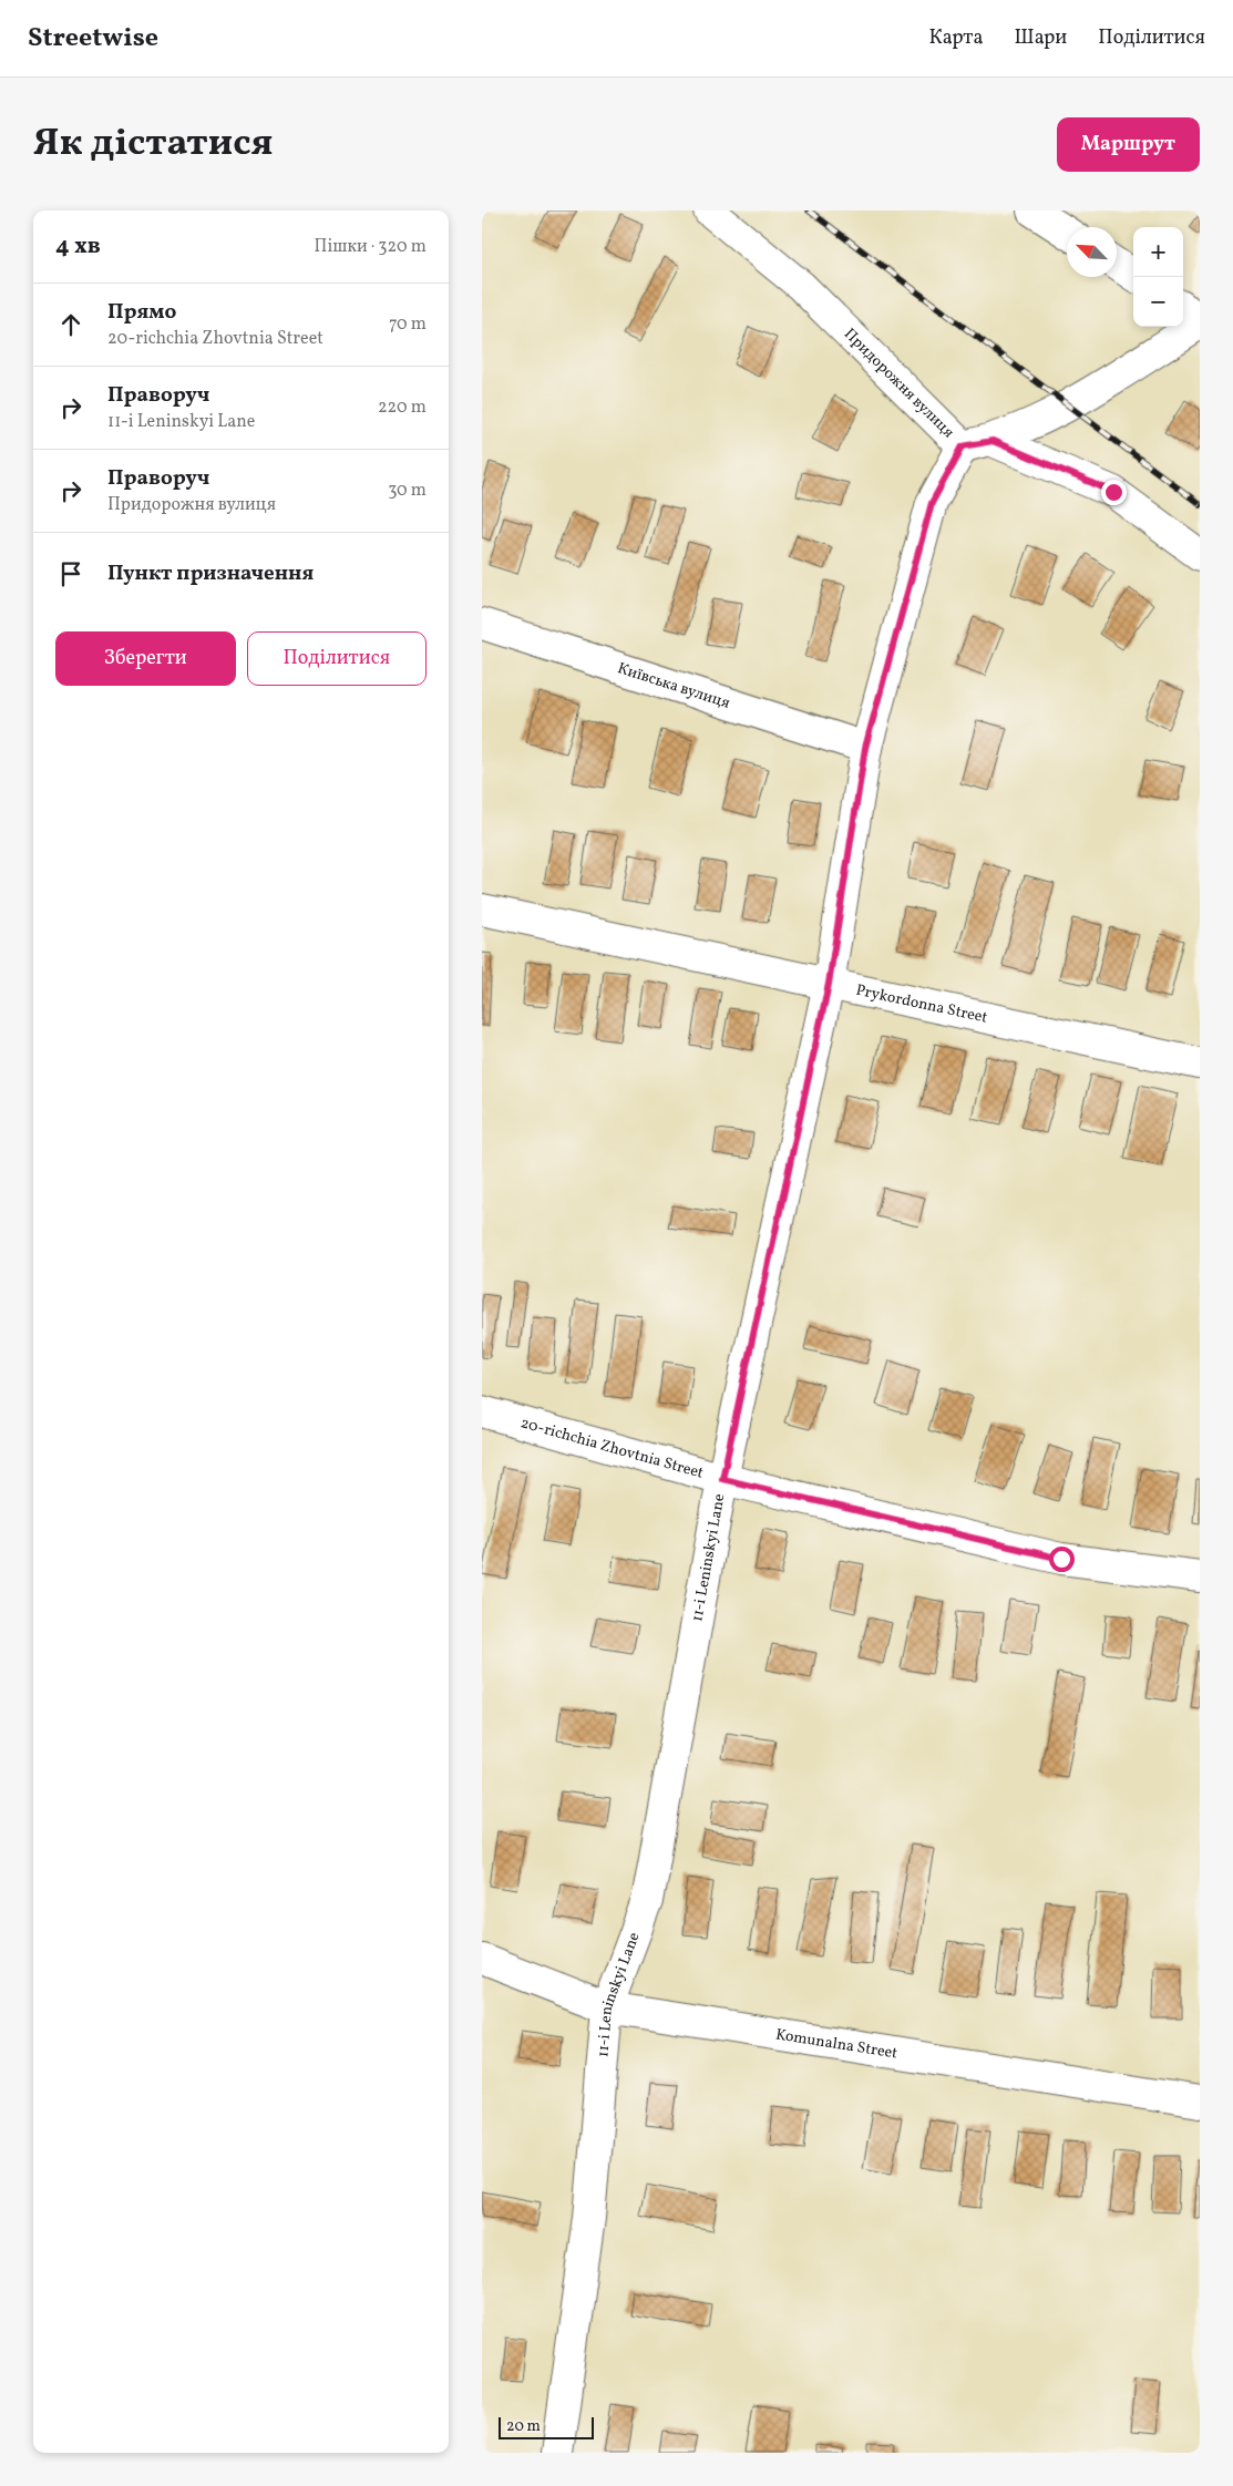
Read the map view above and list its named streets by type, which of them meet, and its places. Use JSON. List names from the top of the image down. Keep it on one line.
{"streets":{"street":["Придорожня вулиця","Київська вулиця","Prykordonna Street","20-richchia Zhovtnia Street","11-i Leninskyi Lane","Komunalna Street"]},"crossings":[["Придорожня вулиця","11-i Leninskyi Lane"],["Київська вулиця","11-i Leninskyi Lane"],["Prykordonna Street","11-i Leninskyi Lane"],["20-richchia Zhovtnia Street","11-i Leninskyi Lane"],["11-i Leninskyi Lane","Komunalna Street"]],"scale_bar":"20 m","north":"top left","page":{"header":"Streetwise","nav":["Карта","Шари","Поділитися"],"title":"Як дістатися","buttons":["Маршрут",["Зберегти","Поділитися"]],"heading":["4 хв","Пішки · 320 m"],"map_buttons":["+","−"],"list":[["Прямо","20-richchia Zhovtnia Street","70 m"],["Праворуч","11-i Leninskyi Lane","220 m"],["Праворуч","Придорожня вулиця","30 m"],"Пункт призначення"],"scale":"20 m"}}
